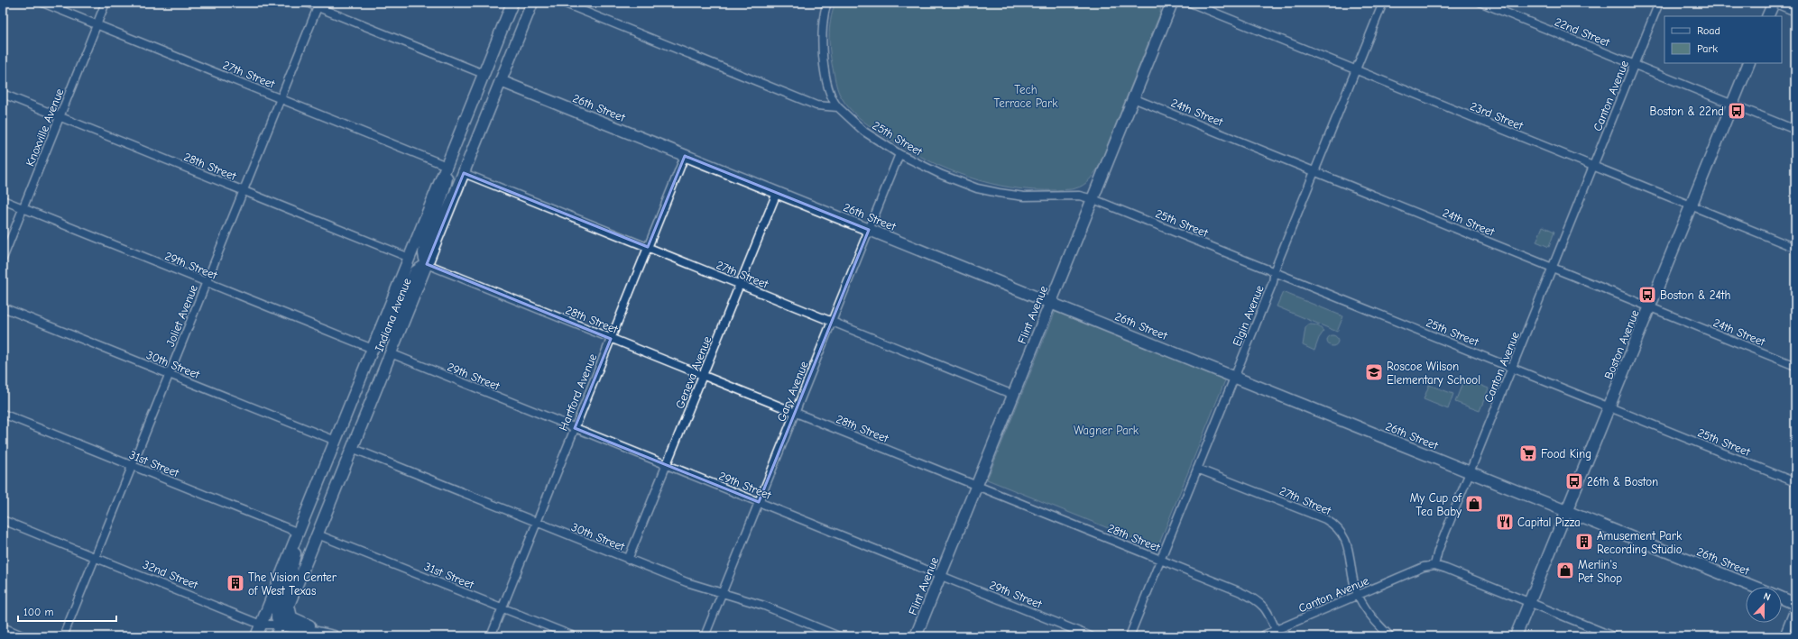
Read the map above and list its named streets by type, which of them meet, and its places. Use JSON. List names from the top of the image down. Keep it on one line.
{"streets":{"street":["22nd Street","27th Street","Canton Avenue","26th Street","24th Street","23rd Street","Knoxville Avenue","25th Street","28th Street","29th Street","Indiana Avenue","Flint Avenue","Joliet Avenue","Elgin Avenue","Boston Avenue","30th Street","Geneva Avenue","Gary Avenue","Hartford Avenue","31st Street","32nd Street"]},"crossings":[["22nd Street","Canton Avenue"],["22nd Street","Boston Avenue"],["27th Street","Canton Avenue"],["27th Street","Knoxville Avenue"],["27th Street","Indiana Avenue"],["27th Street","Flint Avenue"],["27th Street","Joliet Avenue"],["27th Street","Elgin Avenue"],["27th Street","Geneva Avenue"],["27th Street","Gary Avenue"],["27th Street","Hartford Avenue"],["Canton Avenue","26th Street"],["Canton Avenue","24th Street"],["Canton Avenue","23rd Street"],["Canton Avenue","25th Street"],["Canton Avenue","28th Street"],["26th Street","Indiana Avenue"],["26th Street","Flint Avenue"],["26th Street","Elgin Avenue"],["26th Street","Boston Avenue"],["26th Street","Geneva Avenue"],["26th Street","Gary Avenue"],["26th Street","Hartford Avenue"],["24th Street","Flint Avenue"],["24th Street","Elgin Avenue"],["24th Street","Boston Avenue"],["23rd Street","Elgin Avenue"],["23rd Street","Boston Avenue"],["Knoxville Avenue","28th Street"],["Knoxville Avenue","29th Street"],["25th Street","Flint Avenue"],["25th Street","Elgin Avenue"],["25th Street","Boston Avenue"],["25th Street","Gary Avenue"],["28th Street","Indiana Avenue"],["28th Street","Flint Avenue"],["28th Street","Joliet Avenue"],["28th Street","Elgin Avenue"],["28th Street","Geneva Avenue"],["28th Street","Gary Avenue"],["28th Street","Hartford Avenue"],["29th Street","Indiana Avenue"],["29th Street","Flint Avenue"],["29th Street","Joliet Avenue"],["29th Street","Geneva Avenue"],["29th Street","Gary Avenue"],["29th Street","Hartford Avenue"],["Indiana Avenue","30th Street"],["Indiana Avenue","31st Street"],["Indiana Avenue","32nd Street"],["Joliet Avenue","30th Street"],["Joliet Avenue","31st Street"],["Joliet Avenue","32nd Street"],["30th Street","Geneva Avenue"],["30th Street","Gary Avenue"],["30th Street","Hartford Avenue"],["Hartford Avenue","31st Street"]],"parks":["Tech Terrace Park","Wagner Park"],"places":{"bus stop":["Boston & 22nd","Boston & 24th","26th & Boston"],"school or university":["Roscoe Wilson Elementary School"],"supermarket":["Food King"],"shop":["My Cup of Tea Baby","Merlin's Pet Shop"],"restaurant":["Capital Pizza"],"building":["Amusement Park Recording Studio","The Vision Center of West Texas"]},"legend":["Road","Park"],"scale_bar":"100 m","north":"top"}
